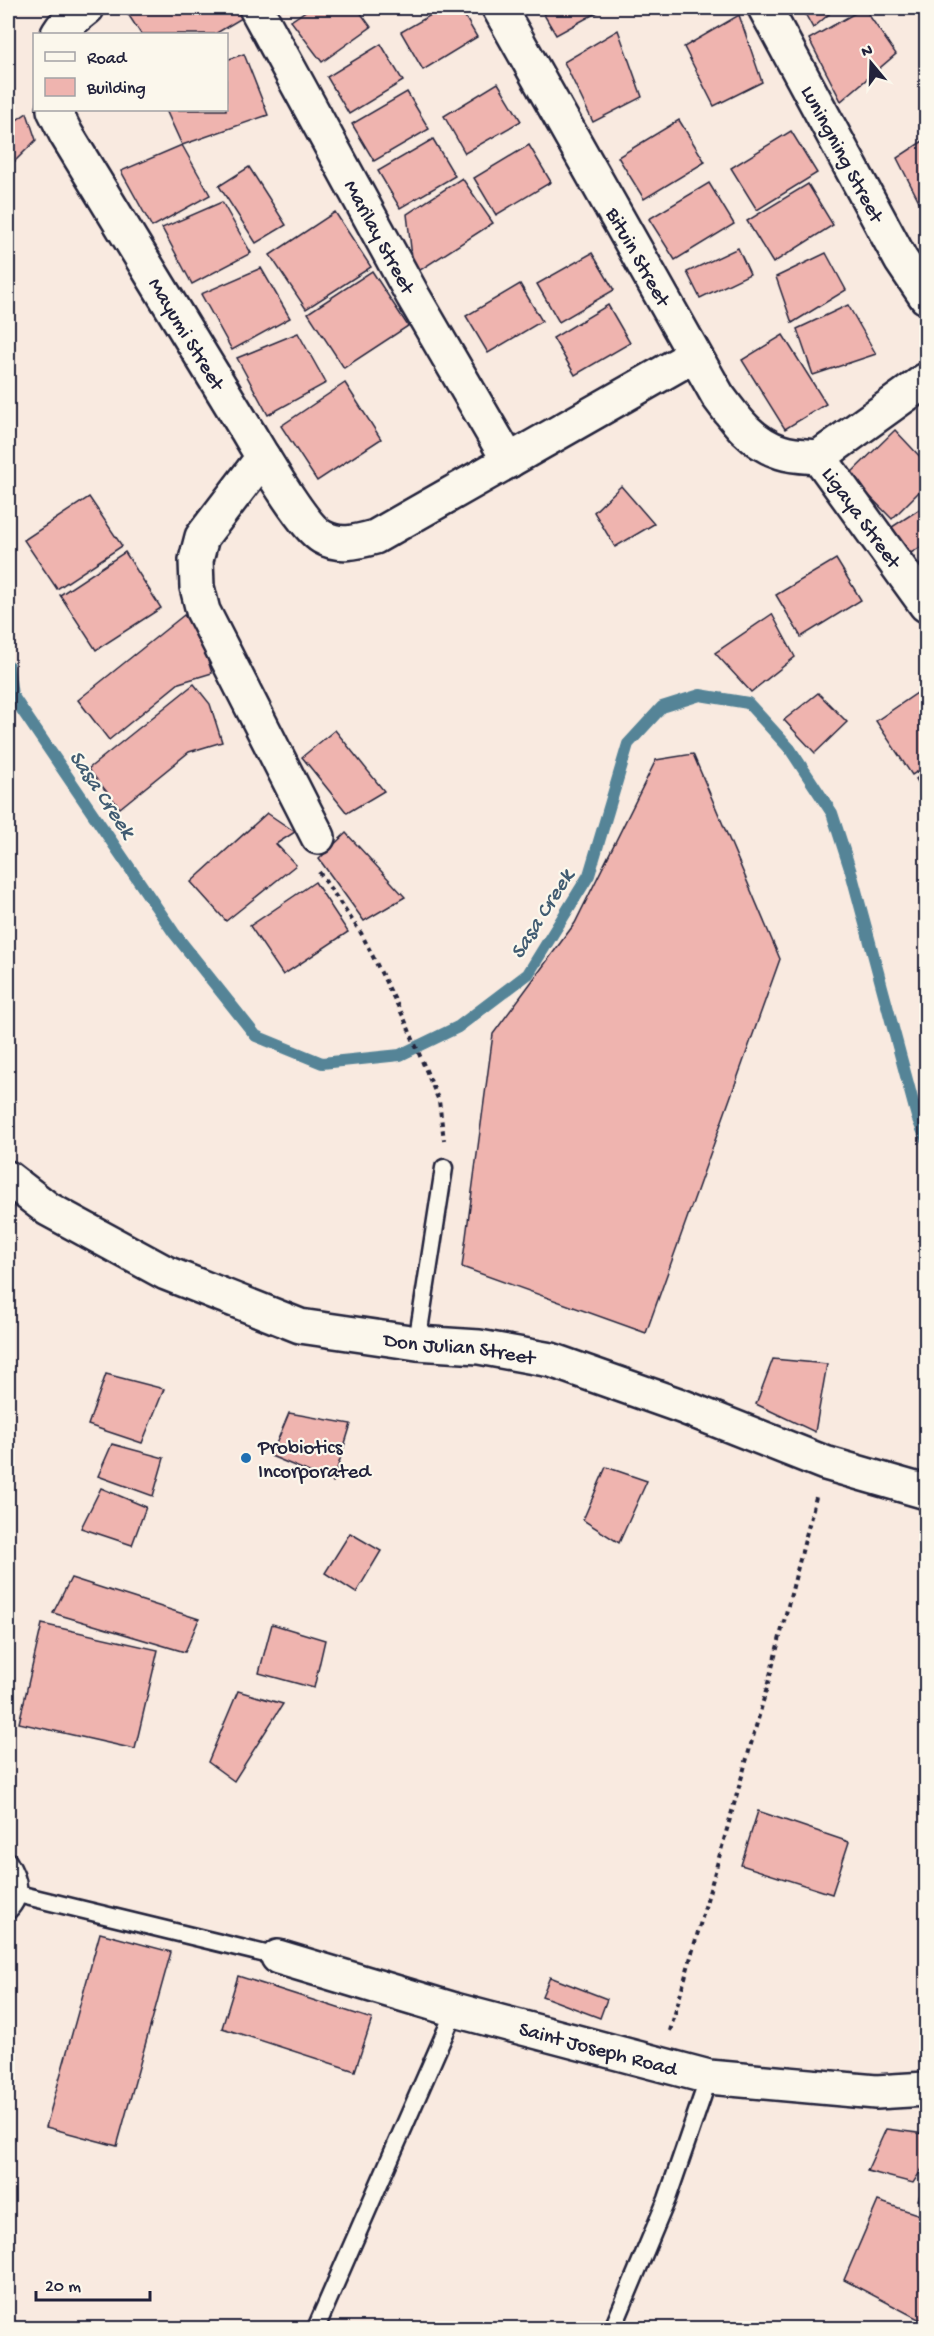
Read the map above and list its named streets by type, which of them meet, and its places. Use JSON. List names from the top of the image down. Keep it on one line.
{"streets":{"street":["Luningning Street","Marilay Street","Bituin Street","Mayumi Street","Ligaya Street","Don Julian Street","Saint Joseph Road"]},"crossings":[["Marilay Street","Mayumi Street"],["Bituin Street","Ligaya Street"]],"water":["Sasa Creek"],"places":["Probiotics Incorporated"],"legend":["Road","Building"],"scale_bar":"20 m","north":"top"}
